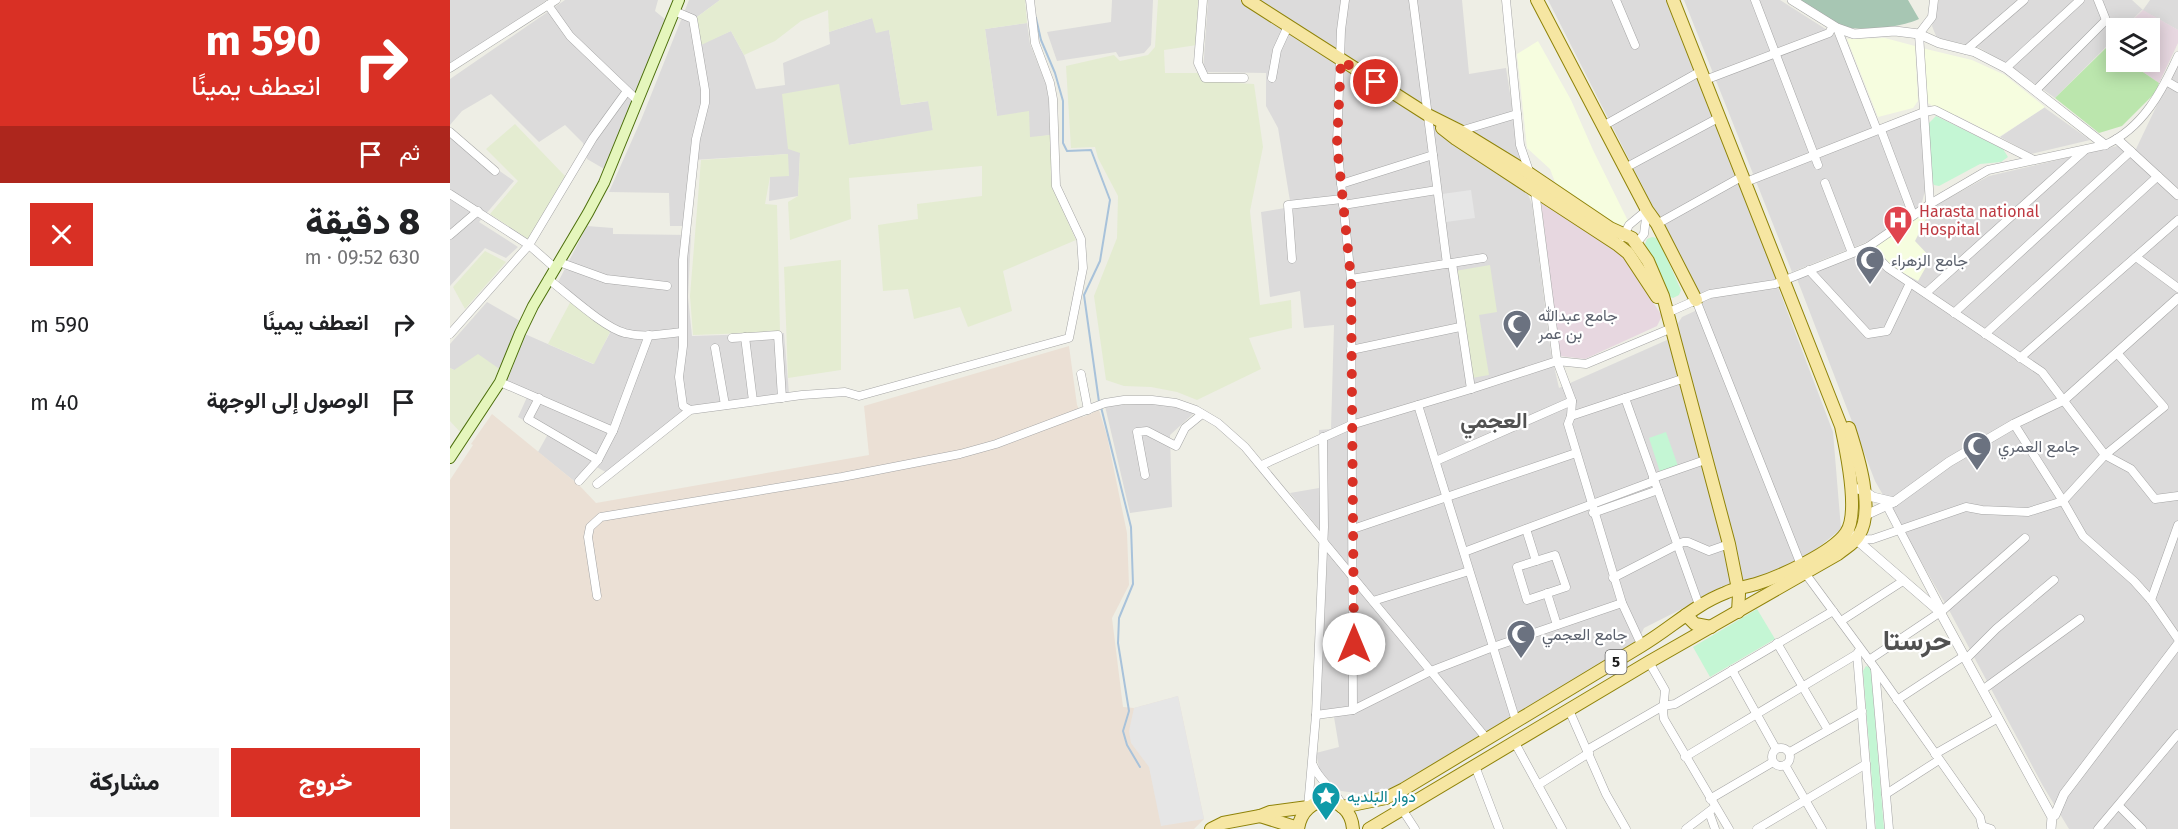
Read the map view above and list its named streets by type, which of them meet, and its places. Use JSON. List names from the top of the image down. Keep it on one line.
{"streets":{"main road":["5"]},"districts":["العجمي","حرستا"],"places":{"hospital":["Harasta national Hospital"],"mosque":["جامع الزهراء","جامع عبدالله بن عمر","جامع العمري","جامع العجمي"],"place":["دوار البلديه"]},"page":{"turn":["590 m","انعطف يمينًا"],"then":"ثم","heading":["8 دقيقة","630 m · 09:52"],"list":[{"name":"انعطف يمينًا","value":"590 m"},{"name":"الوصول إلى الوجهة","value":"40 m"}],"buttons":["خروج","مشاركة"]}}
